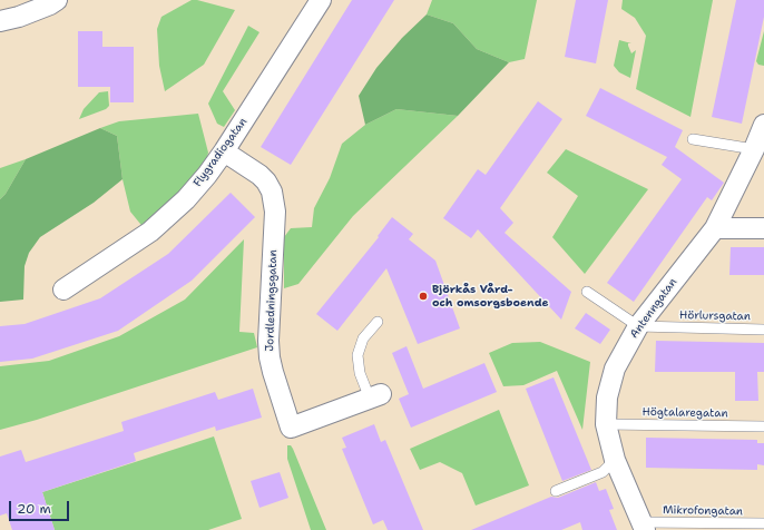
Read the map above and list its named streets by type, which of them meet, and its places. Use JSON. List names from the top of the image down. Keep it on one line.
{"streets":{"street":["Flygradiogatan","Jordledningsgatan","Antenngatan"],"lane":["Hörlursgatan","Högtalaregatan","Mikrofongatan"]},"crossings":[["Flygradiogatan","Jordledningsgatan"],["Antenngatan","Hörlursgatan"],["Antenngatan","Högtalaregatan"],["Antenngatan","Mikrofongatan"]],"places":["Björkås Vård- och omsorgsboende"],"scale_bar":"20 m"}
